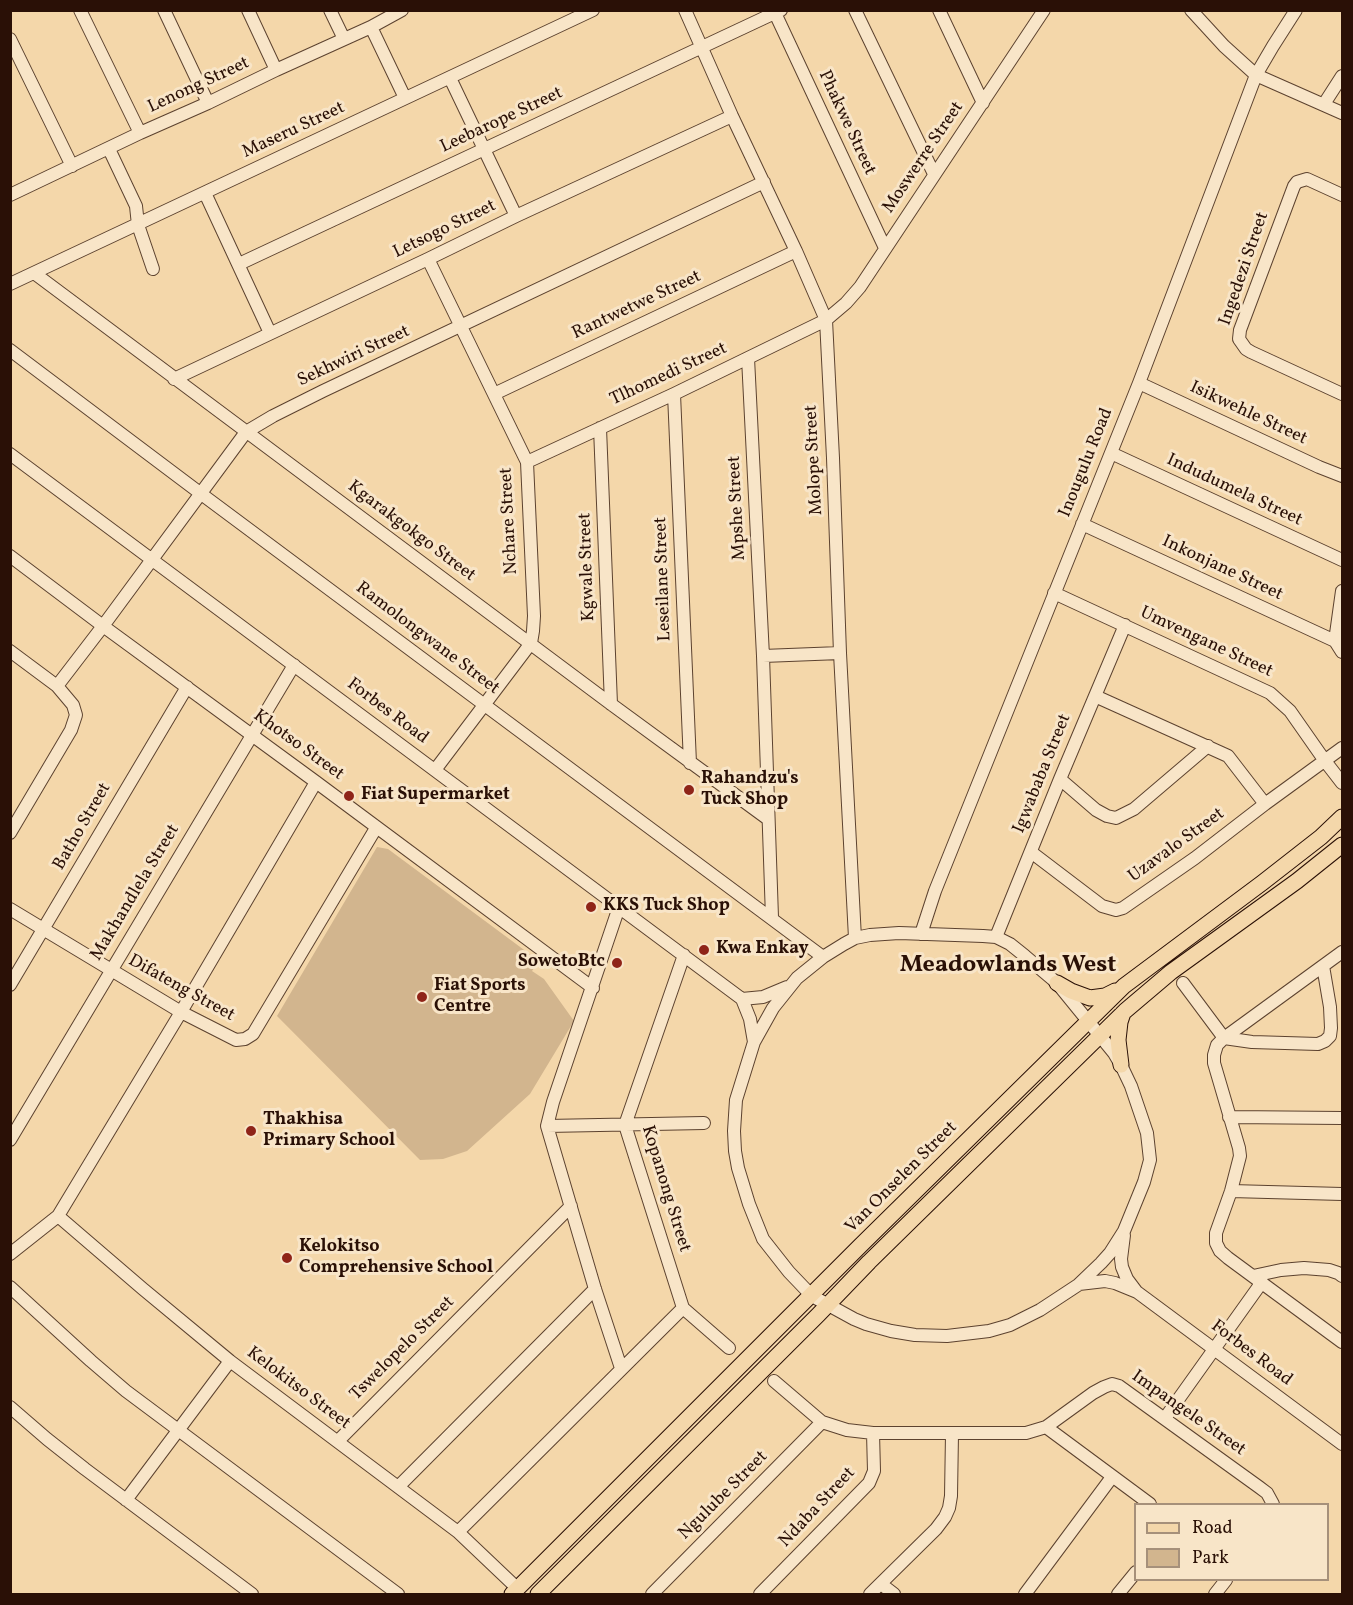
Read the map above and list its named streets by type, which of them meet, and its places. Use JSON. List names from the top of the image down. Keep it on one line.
{"streets":{"main road":["Van Onselen Street"],"street":["Lenong Street","Leebarope Street","Phakwe Street","Maseru Street","Moswerre Street","Letsogo Street","Ingedezi Street","Rantwetwe Street","Sekhwiri Street","Tlhomedi Street","Isikwehle Street","Molope Street","Inougulu Road","Indudumela Street","Mpshe Street","Nchare Street","Kgarakgokgo Street","Kgwale Street","Inkonjane Street","Leseilane Street","Ramolongwane Street","Umvengane Street","Forbes Road","Khotso Street","Igwababa Street","Batho Street","Uzavalo Street","Makhandlela Street","Difateng Street","Kopanong Street","Tswelopelo Street","Kelokitso Street","Impangele Street","Ngulube Street","Ndaba Street"]},"crossings":[["Leebarope Street","Phakwe Street"],["Leebarope Street","Molope Street"],["Phakwe Street","Moswerre Street"],["Maseru Street","Kgarakgokgo Street"],["Moswerre Street","Tlhomedi Street"],["Moswerre Street","Molope Street"],["Letsogo Street","Molope Street"],["Letsogo Street","Nchare Street"],["Letsogo Street","Kgarakgokgo Street"],["Rantwetwe Street","Molope Street"],["Rantwetwe Street","Nchare Street"],["Sekhwiri Street","Molope Street"],["Sekhwiri Street","Nchare Street"],["Sekhwiri Street","Kgarakgokgo Street"],["Sekhwiri Street","Ramolongwane Street"],["Sekhwiri Street","Forbes Road"],["Sekhwiri Street","Khotso Street"],["Tlhomedi Street","Molope Street"],["Tlhomedi Street","Mpshe Street"],["Tlhomedi Street","Nchare Street"],["Tlhomedi Street","Kgwale Street"],["Tlhomedi Street","Leseilane Street"],["Isikwehle Street","Inougulu Road"],["Inougulu Road","Indudumela Street"],["Inougulu Road","Inkonjane Street"],["Inougulu Road","Umvengane Street"],["Mpshe Street","Kgarakgokgo Street"],["Mpshe Street","Ramolongwane Street"],["Nchare Street","Kgarakgokgo Street"],["Kgarakgokgo Street","Kgwale Street"],["Kgarakgokgo Street","Leseilane Street"],["Umvengane Street","Igwababa Street"],["Umvengane Street","Uzavalo Street"],["Forbes Road","Makhandlela Street"],["Forbes Road","Kopanong Street"],["Khotso Street","Batho Street"],["Khotso Street","Makhandlela Street"],["Khotso Street","Difateng Street"],["Igwababa Street","Uzavalo Street"],["Batho Street","Difateng Street"],["Makhandlela Street","Difateng Street"],["Van Onselen Street","Kelokitso Street"],["Tswelopelo Street","Kelokitso Street"]],"districts":["Meadowlands West"],"places":["Rahandzu's Tuck Shop","Fiat Supermarket","KKS Tuck Shop","Kwa Enkay","SowetoBtc","Fiat Sports Centre","Thakhisa Primary School","Kelokitso Comprehensive School"],"legend":["Road","Park"]}
